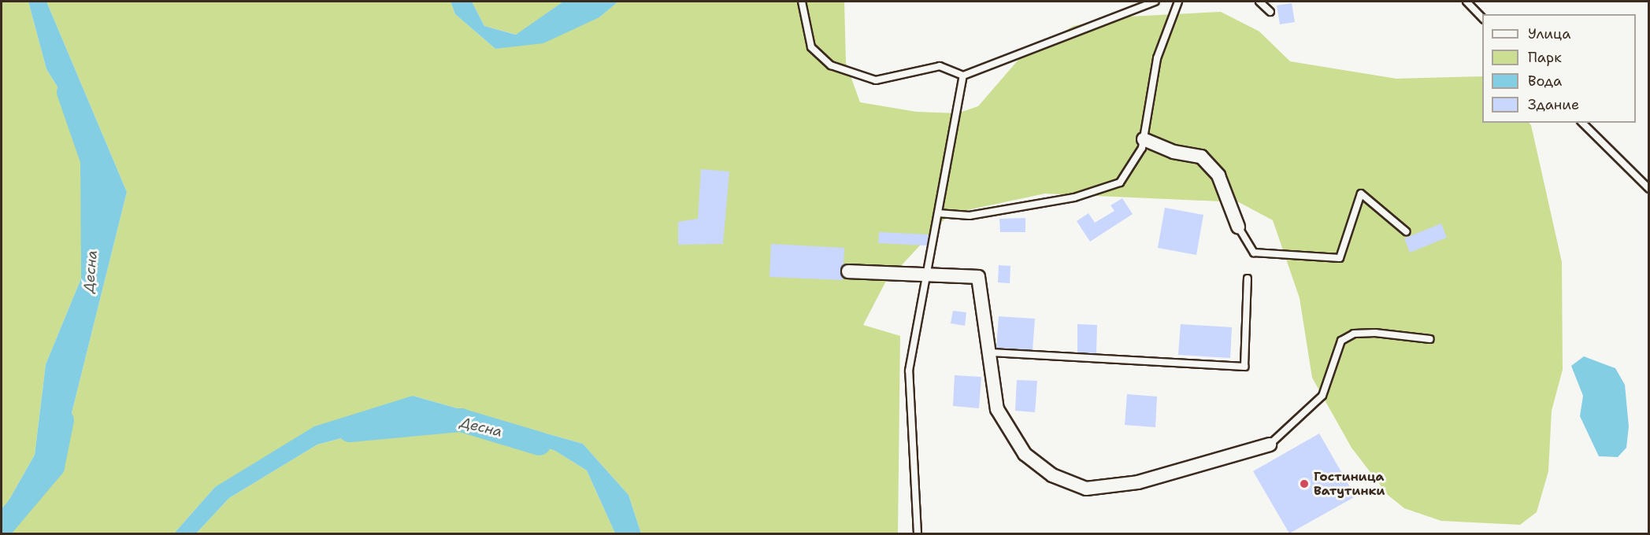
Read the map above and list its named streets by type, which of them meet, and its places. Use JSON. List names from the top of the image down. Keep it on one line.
{"water":["Десна"],"places":["Гостиница Ватутинки"],"legend":["Улица","Парк","Вода","Здание"]}
